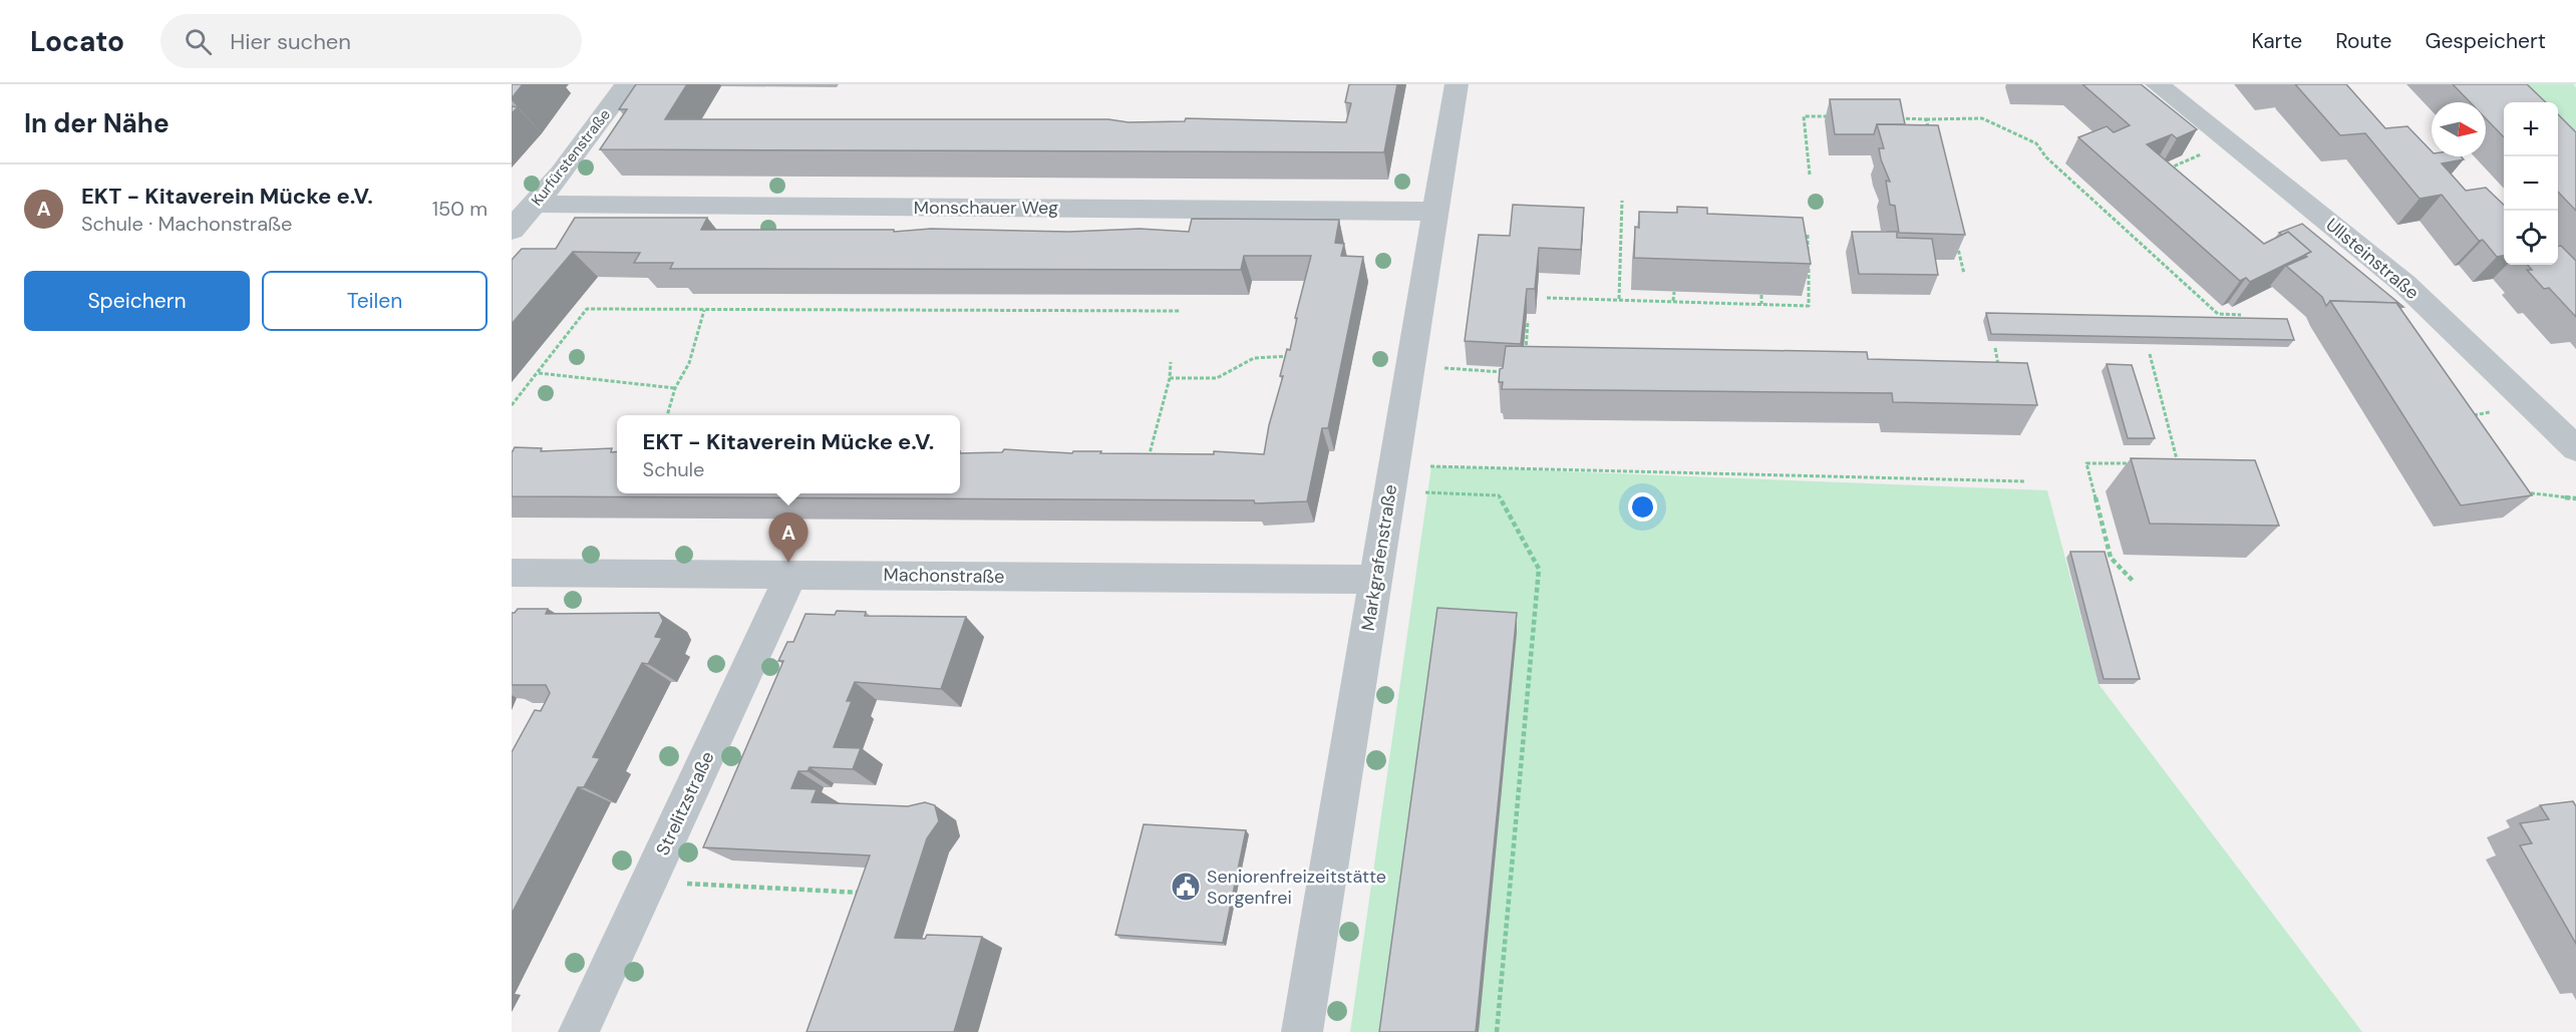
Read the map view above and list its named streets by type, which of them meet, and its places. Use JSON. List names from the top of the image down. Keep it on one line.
{"streets":{"street":["Kurfürstenstraße","Monschauer Weg","Ullsteinstraße","Markgrafenstraße","Machonstraße","Strelitzstraße"]},"crossings":[["Kurfürstenstraße","Monschauer Weg"],["Monschauer Weg","Markgrafenstraße"],["Markgrafenstraße","Machonstraße"],["Machonstraße","Strelitzstraße"]],"places":{"public building":["Seniorenfreizeitstätte Sorgenfrei"]},"north":"right","page":{"header":"Locato","search":"Hier suchen","nav":["Karte","Route","Gespeichert"],"heading":"In der Nähe","map_buttons":["+","−"],"list":[{"mark":"A","name":"EKT - Kitaverein Mücke e.V.","note":"Schule · Machonstraße","value":"150 m"}],"buttons":["Speichern","Teilen"],"popup":["EKT - Kitaverein Mücke e.V.","Schule"],"pins":"A"}}
